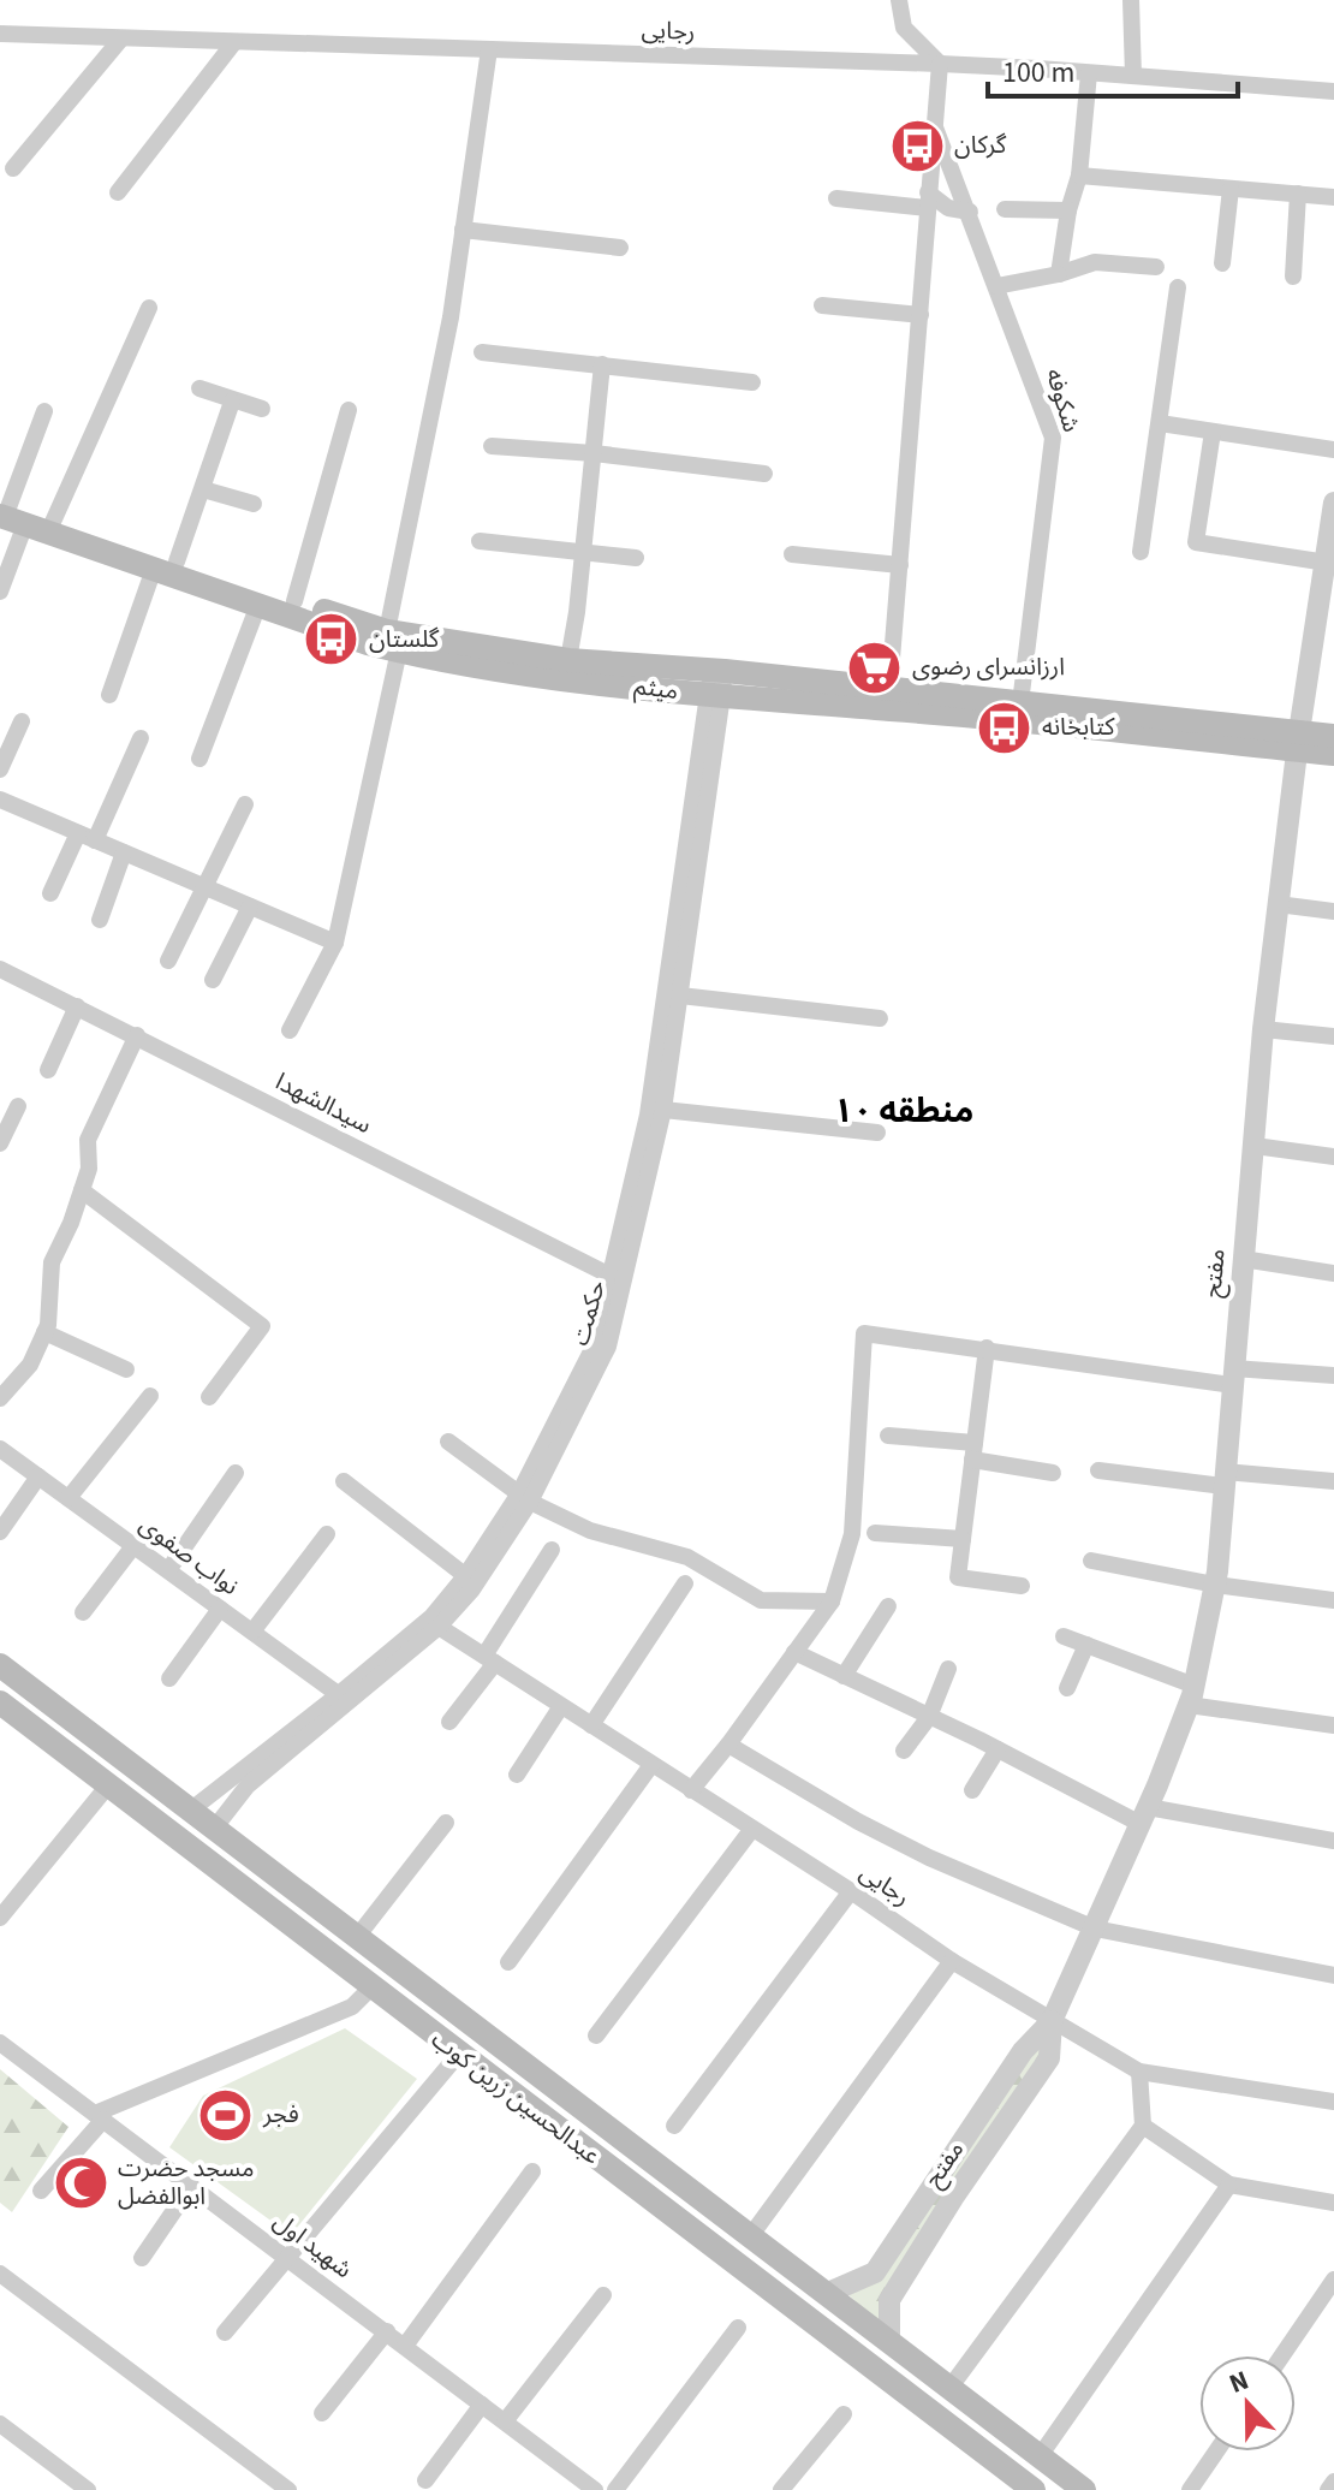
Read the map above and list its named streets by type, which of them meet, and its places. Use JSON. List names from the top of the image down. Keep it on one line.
{"streets":{"main road":["میثم","عبدالحسین زرین کوب"],"street":["رجایی","شکوفه","سیدالشهدا","مفتح","حکمت","نواب صفوی","شهید اول"]},"crossings":[["رجایی","مفتح"],["رجایی","حکمت"],["شکوفه","میثم"],["میثم","مفتح"],["میثم","حکمت"],["سیدالشهدا","حکمت"],["مفتح","عبدالحسین زرین کوب"],["حکمت","نواب صفوی"],["حکمت","عبدالحسین زرین کوب"]],"districts":["منطقه ۱۰"],"places":{"bus stop":["گرکان","گلستان","کتابخانه"],"supermarket":["ارزانسرای رضوی"],"sports":["فجر"],"mosque":["مسجد حضرت ابوالفضل"]},"scale_bar":"100 m","north":"top"}
